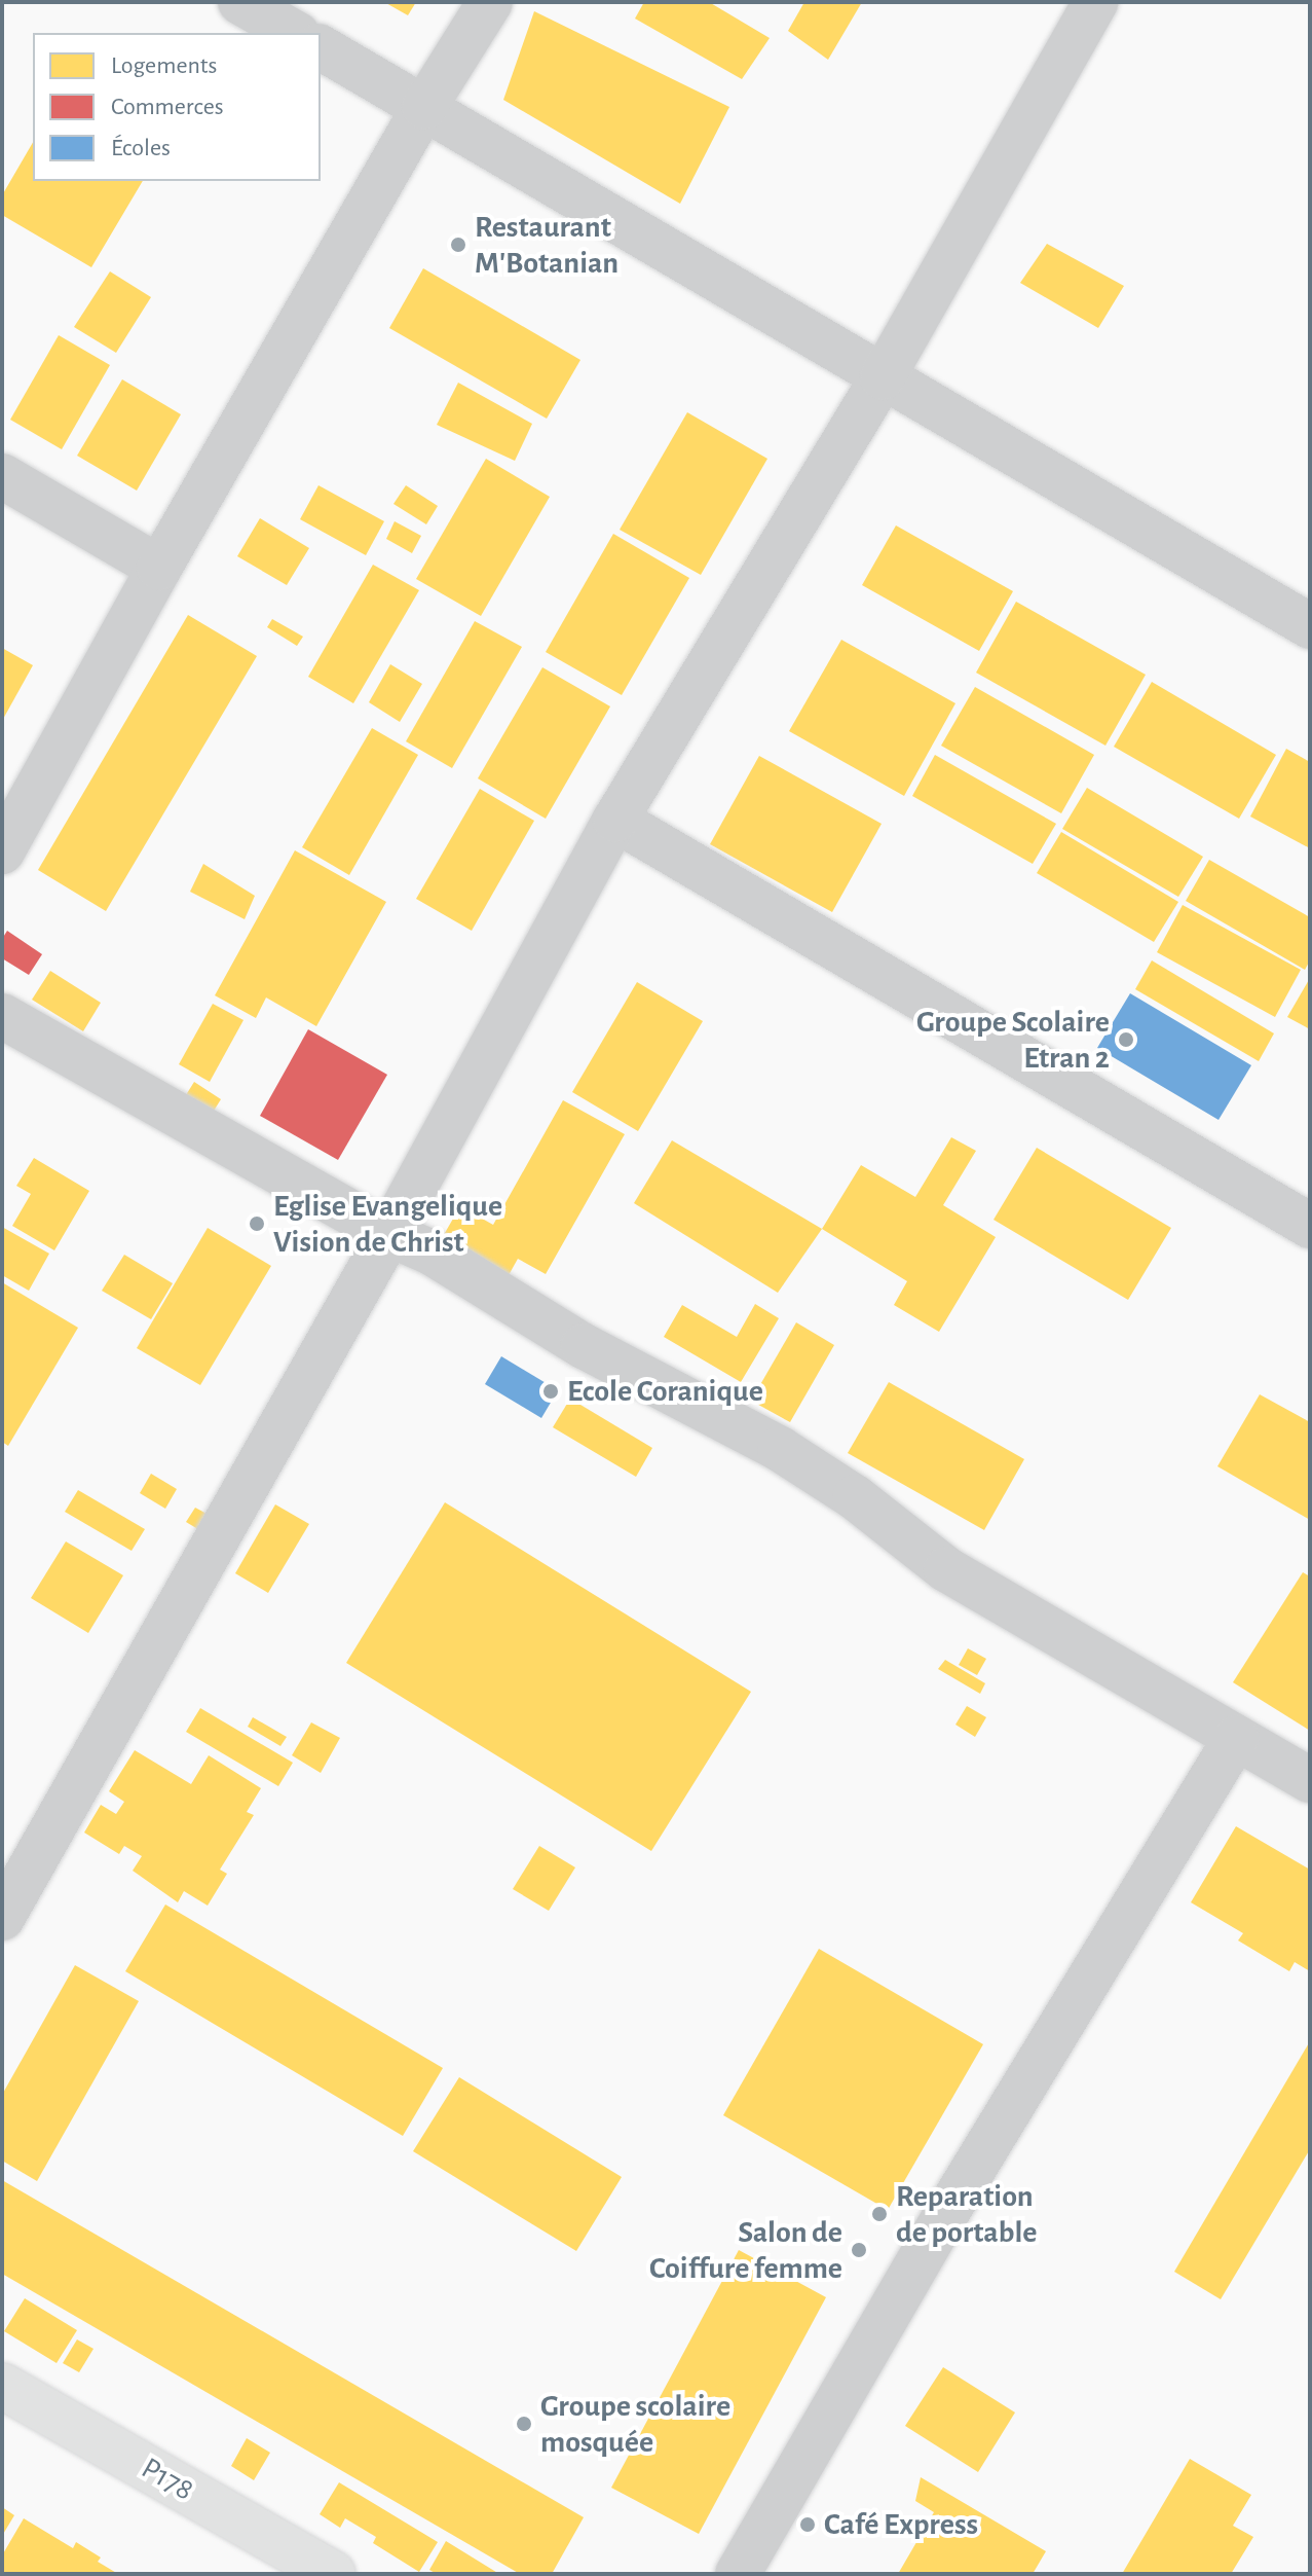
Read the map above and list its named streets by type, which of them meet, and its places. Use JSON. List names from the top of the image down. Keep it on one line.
{"streets":{"street":["P178"]},"places":["Restaurant M'Botanian","Groupe Scolaire Etran 2","Eglise Evangelique Vision de Christ","Ecole Coranique","Reparation de portable","Salon de Coiffure femme","Groupe scolaire mosquée","Café Express"],"legend":["Logements","Commerces","Écoles"]}
